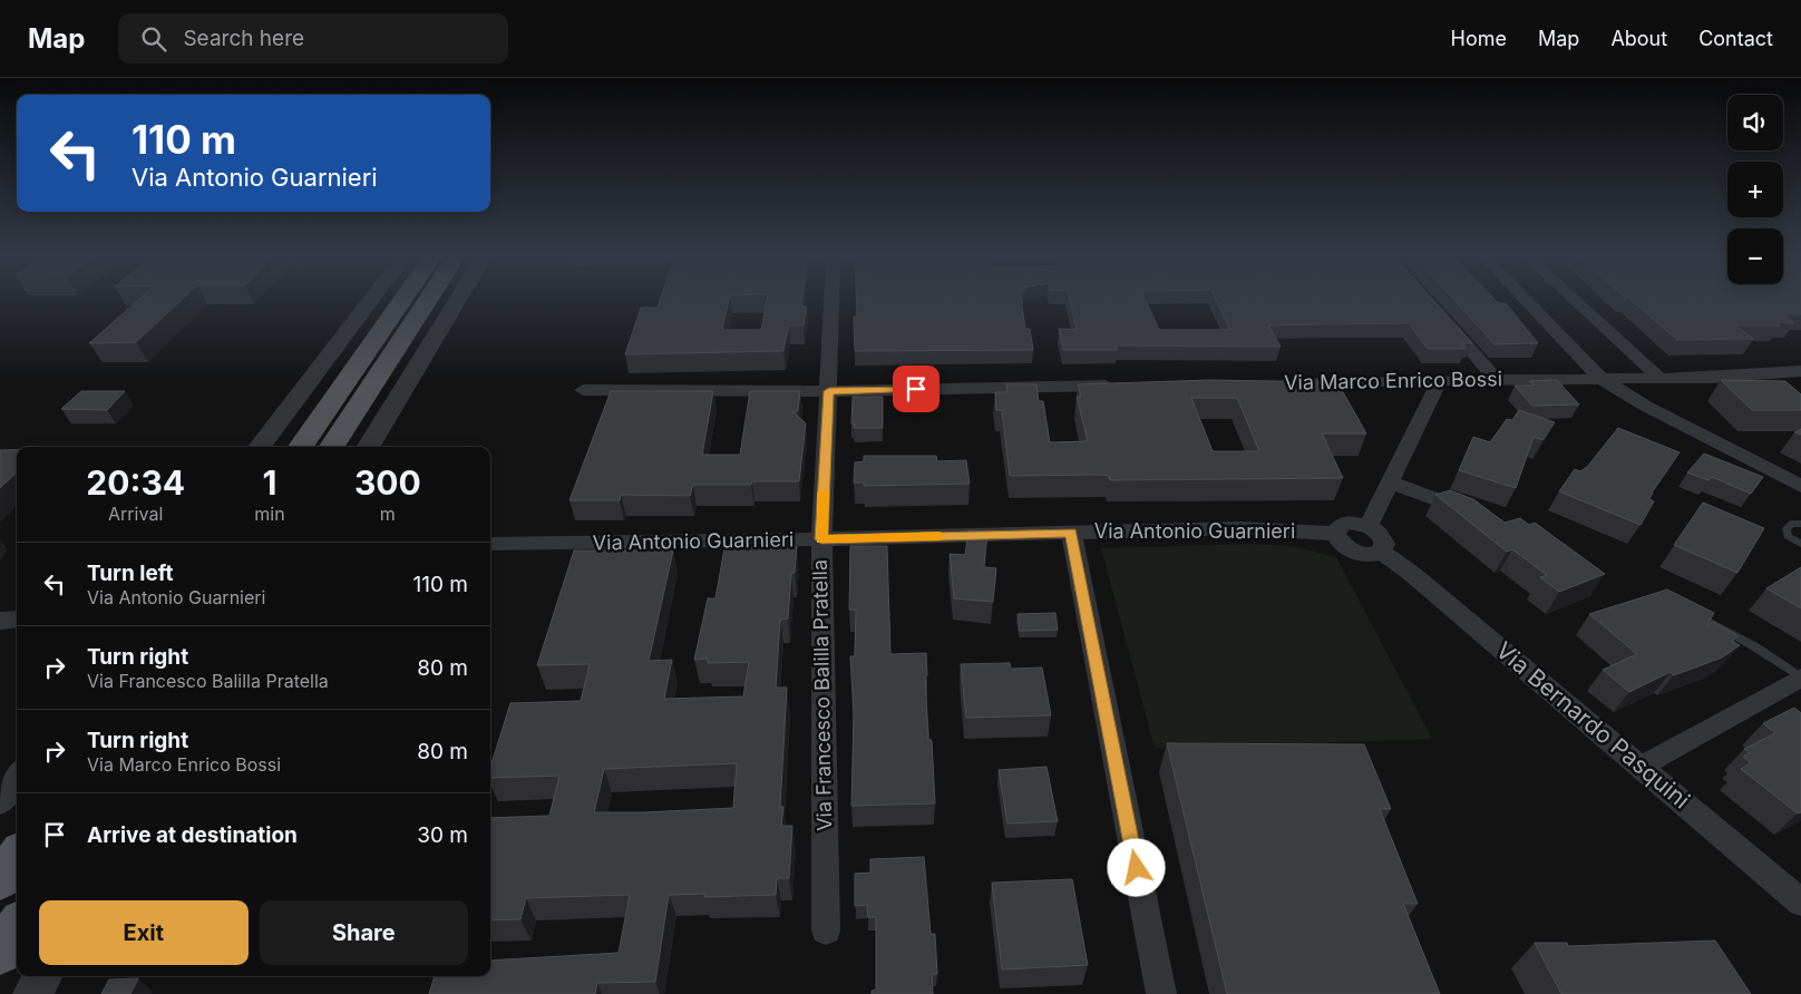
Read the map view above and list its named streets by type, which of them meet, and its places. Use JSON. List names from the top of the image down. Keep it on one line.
{"streets":{"street":["Via Marco Enrico Bossi","Via Antonio Guarnieri","Via Francesco Balilla Pratella","Via Bernardo Pasquini"]},"crossings":[["Via Antonio Guarnieri","Via Francesco Balilla Pratella"],["Via Antonio Guarnieri","Via Bernardo Pasquini"]],"page":{"header":"Map","search":"Search here","nav":["Home","Map","About","Contact"],"map_buttons":["+","−"],"turn":["110 m","Via Antonio Guarnieri"],"eta":["20:34","Arrival","1","min","300","m"],"list":[{"name":"Turn left","note":"Via Antonio Guarnieri","value":"110 m"},{"name":"Turn right","note":"Via Francesco Balilla Pratella","value":"80 m"},{"name":"Turn right","note":"Via Marco Enrico Bossi","value":"80 m"},{"name":"Arrive at destination","value":"30 m"}],"buttons":["Exit","Share"]}}
